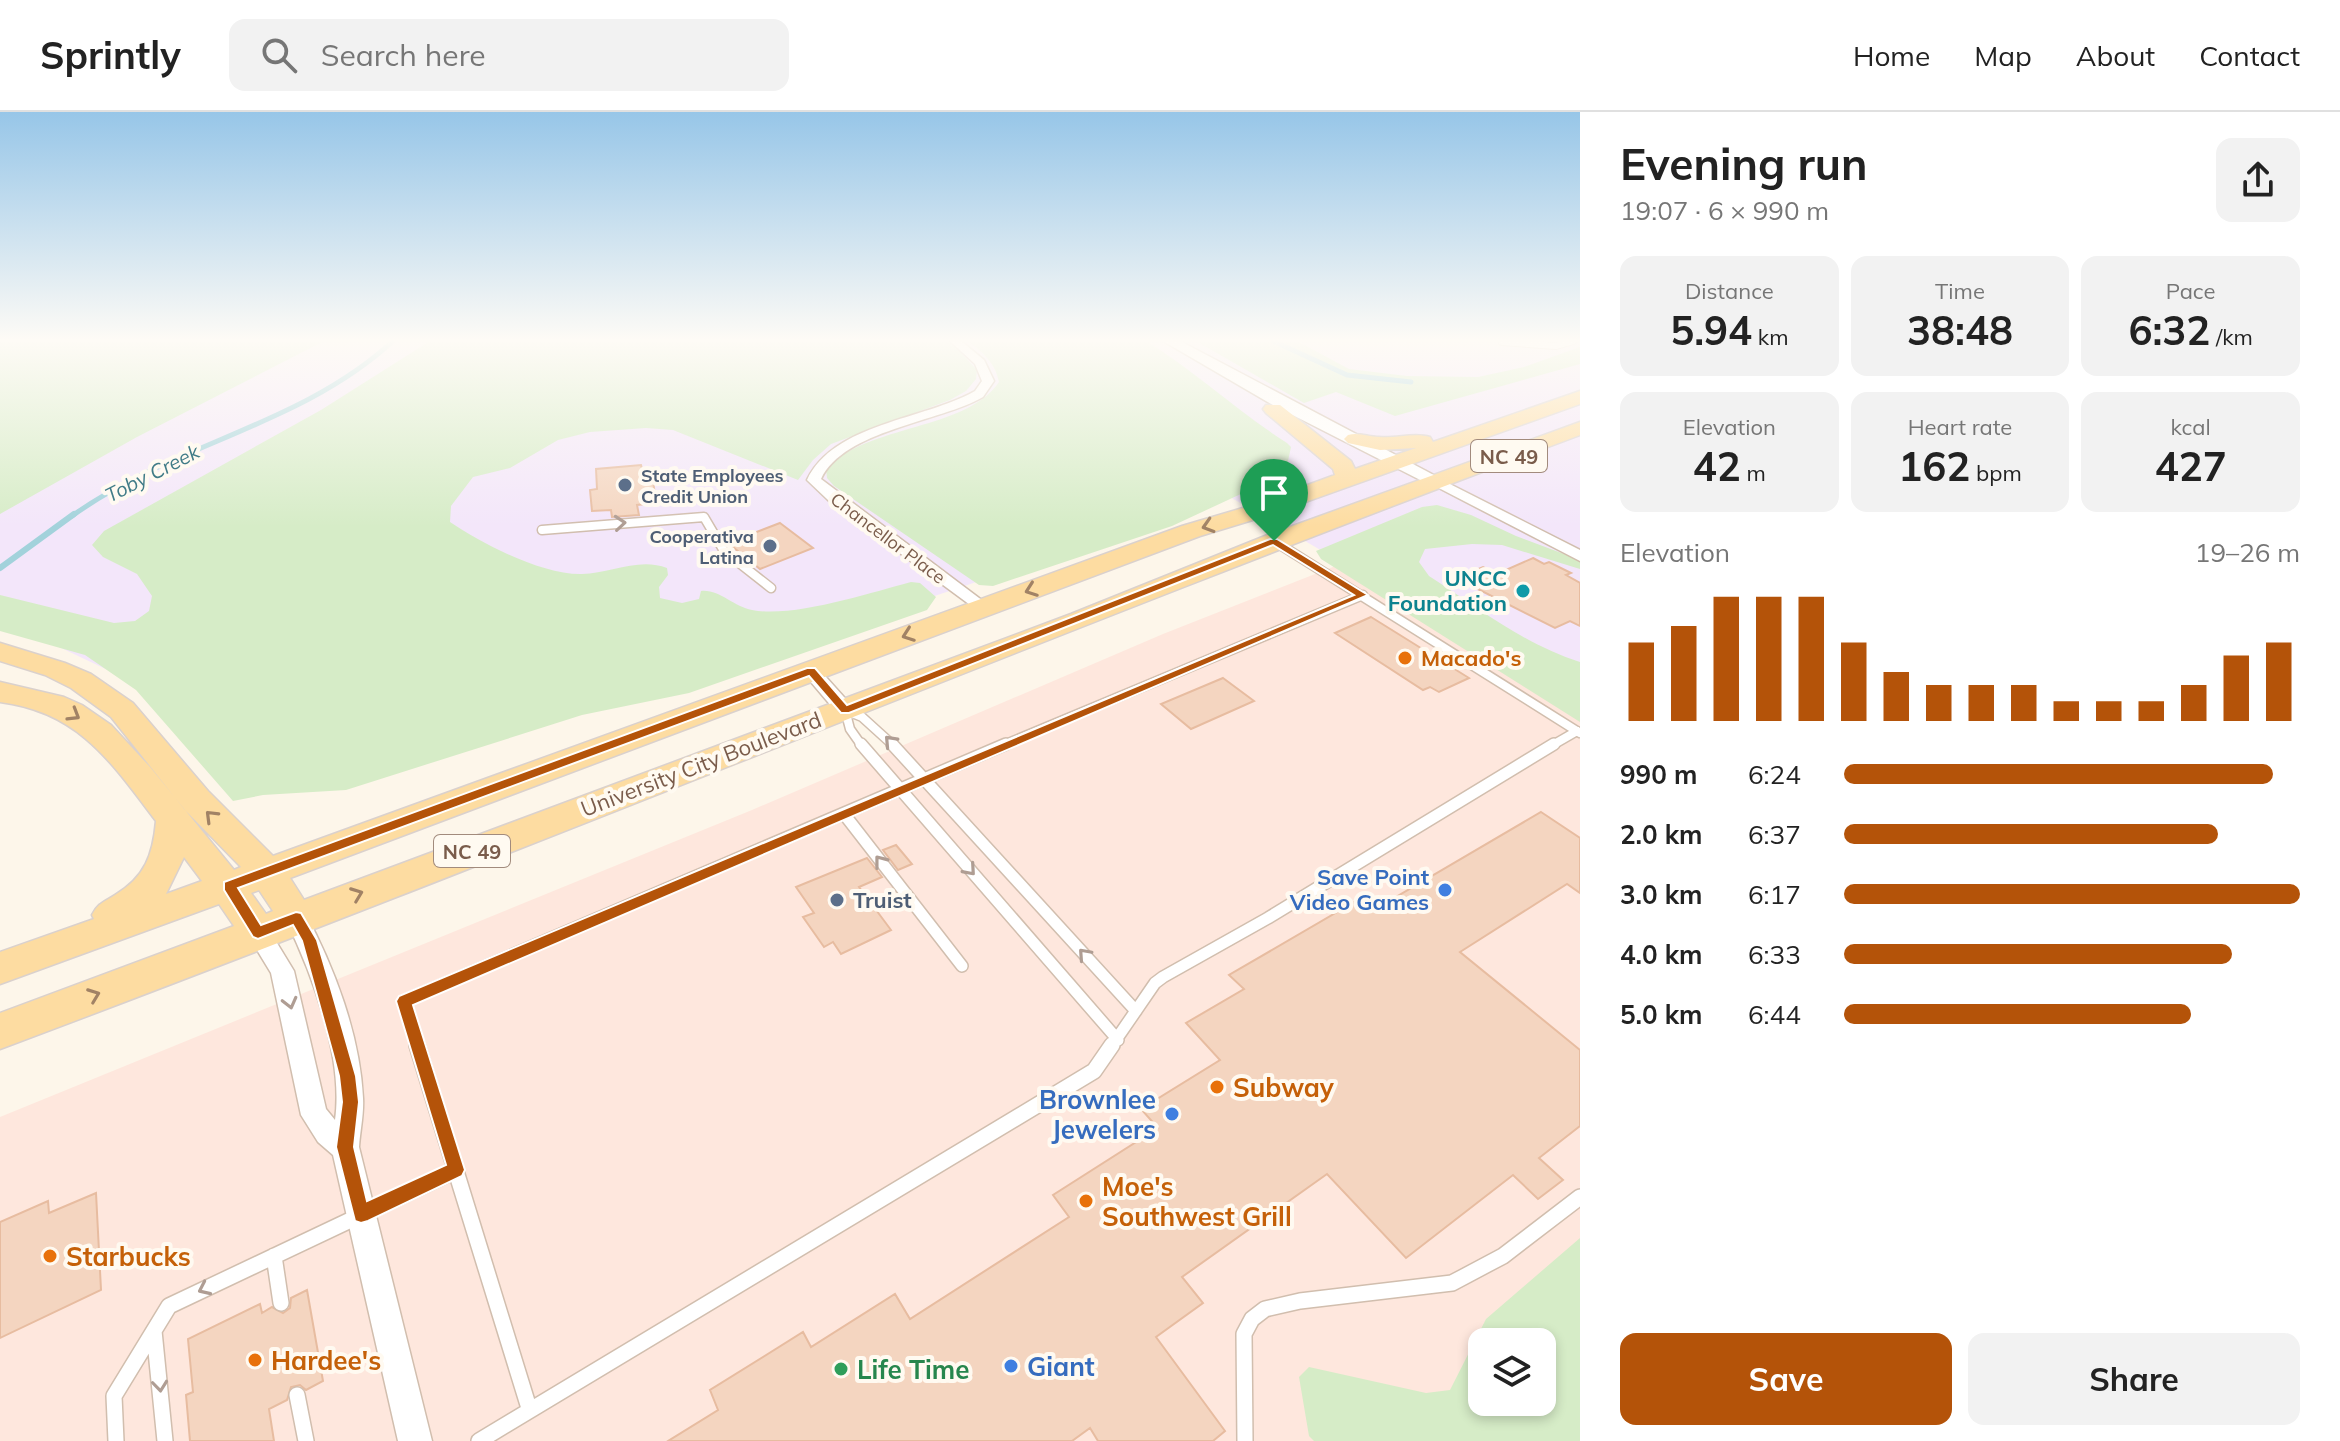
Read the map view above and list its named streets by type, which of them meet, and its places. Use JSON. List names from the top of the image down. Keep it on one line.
{"streets":{"main road":["NC 49","University City Boulevard"],"street":["Chancellor Place"]},"crossings":[["Chancellor Place","University City Boulevard"]],"water":["Toby Creek"],"places":["State Employees Credit Union","Cooperativa Latina","UNCC Foundation","Macado's","Save Point Video Games","Truist","Subway","Brownlee Jewelers","Moe's Southwest Grill","Starbucks","Hardee's","Giant","Life Time"],"page":{"header":"Sprintly","search":"Search here","nav":["Home","Map","About","Contact"],"heading":["Evening run","19:07 · 6 × 990 m"],"stats":[["Distance","5.94 km"],["Time","38:48"],["Pace","6:32 /km"],["Elevation","42 m"],["Heart rate","162 bpm"],["kcal","427"]],"chart":["Elevation","19–26 m"],"list":[{"name":"990 m","note":"6:24"},{"name":"2.0 km","note":"6:37"},{"name":"3.0 km","note":"6:17"},{"name":"4.0 km","note":"6:33"},{"name":"5.0 km","note":"6:44"}],"buttons":["Save","Share"]}}
